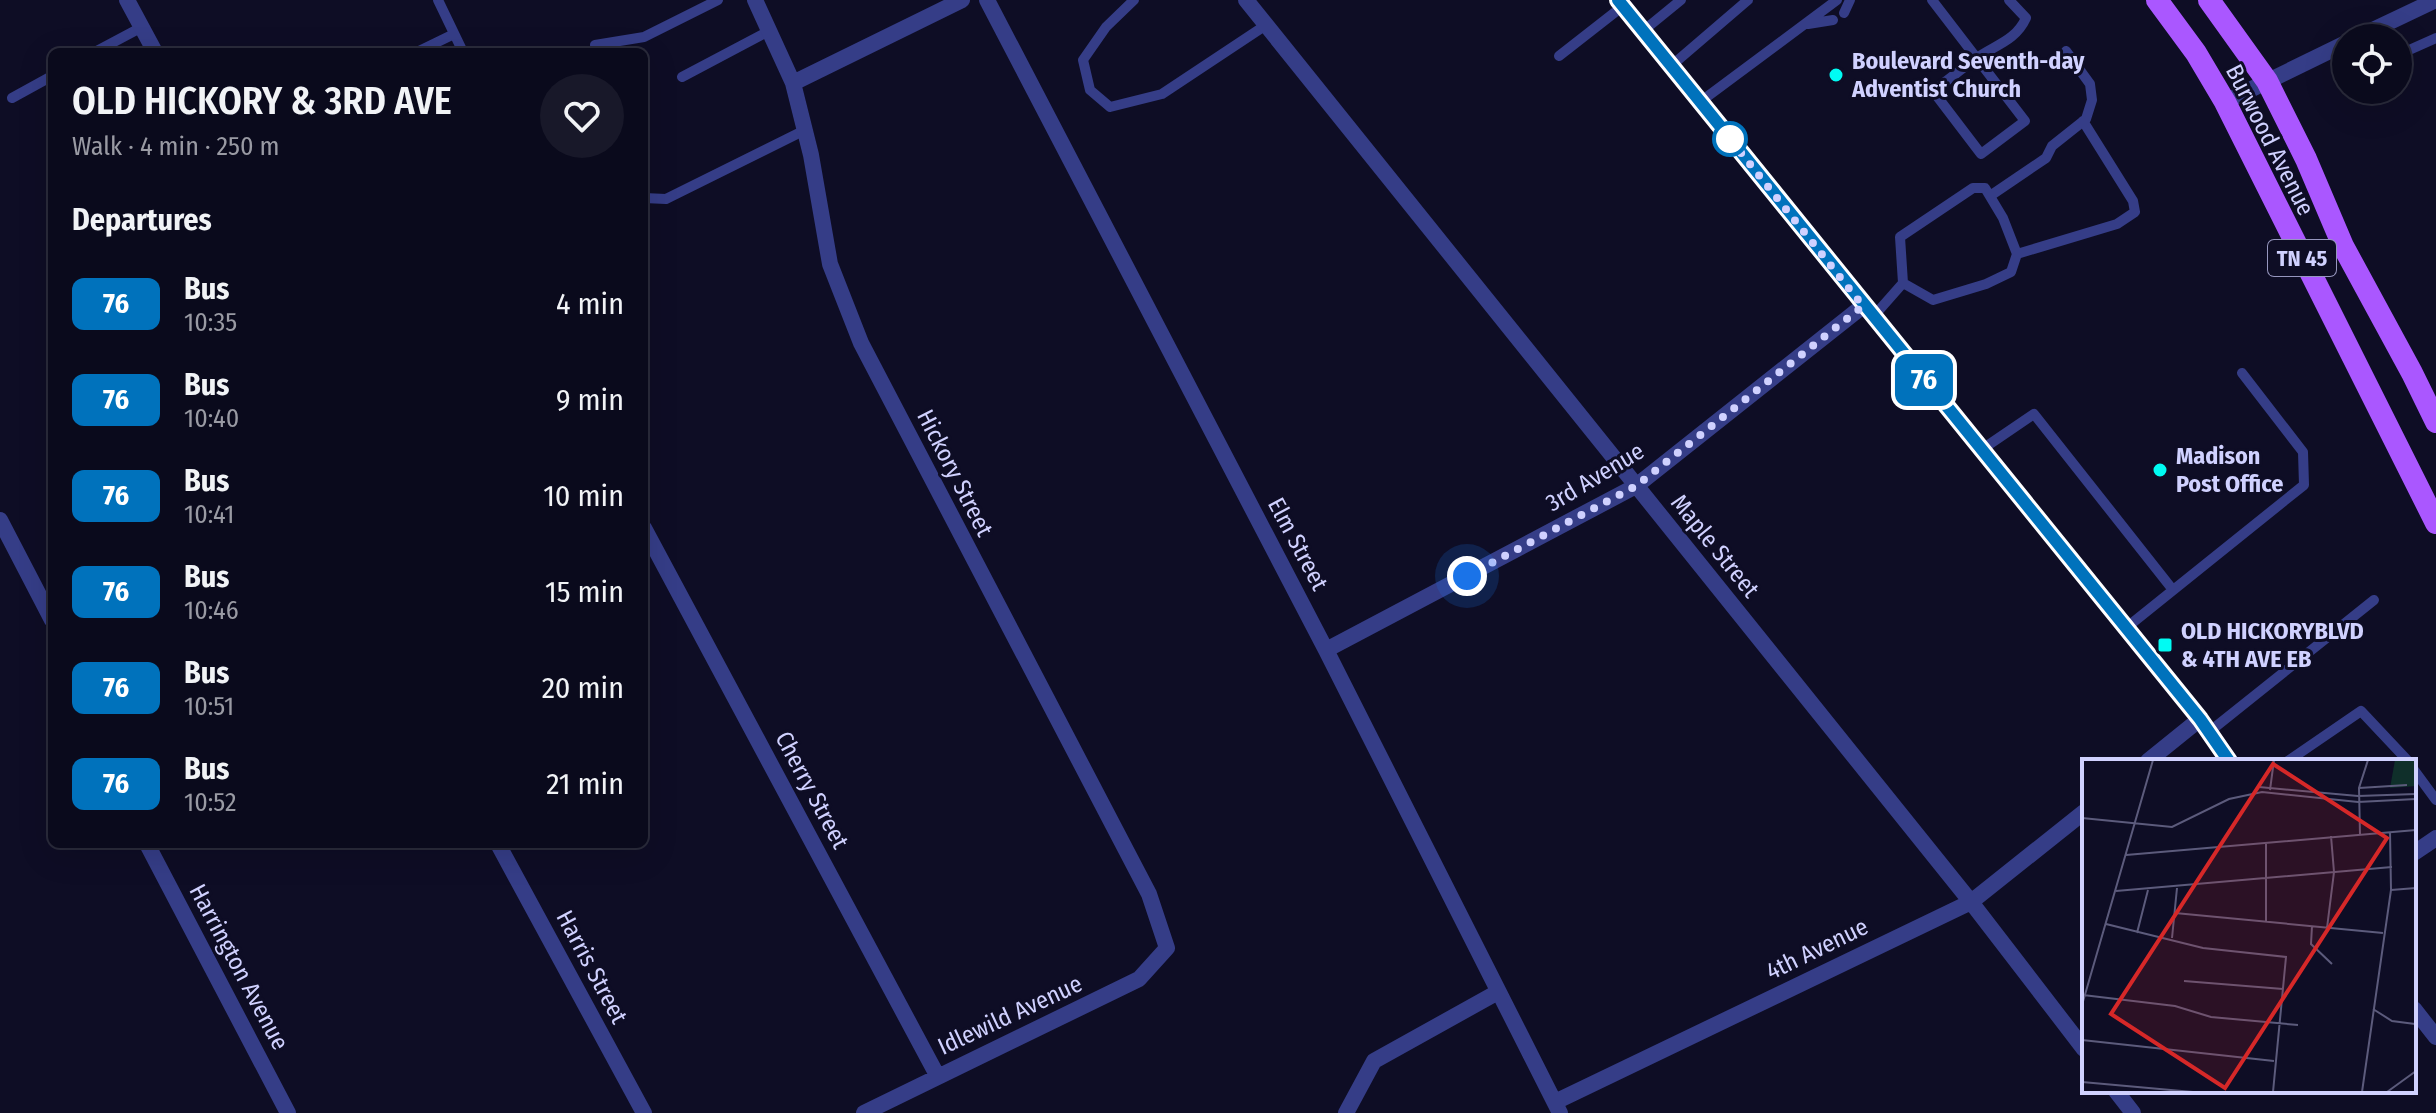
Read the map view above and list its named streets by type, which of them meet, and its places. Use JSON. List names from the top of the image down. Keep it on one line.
{"streets":{"main road":["Burwood Avenue","TN 45"],"street":["Hickory Street","3rd Avenue","Elm Street","Maple Street","Cherry Street","4th Avenue","Harrington Avenue","Harris Street","Idlewild Avenue"]},"crossings":[["Hickory Street","Idlewild Avenue"],["3rd Avenue","Elm Street"],["3rd Avenue","Maple Street"],["Elm Street","4th Avenue"],["Maple Street","4th Avenue"],["Cherry Street","Idlewild Avenue"]],"places":{"other":["Boulevard Seventh-day Adventist Church","Madison Post Office"],"transit":["OLD HICKORYBLVD & 4TH AVE EB"]},"lines":["bus line 76"],"page":{"on_map":"76","heading":[["OLD HICKORY & 3RD AVE","Walk · 4 min · 250 m"],"Departures"],"list":[{"mark":"76","name":"Bus","note":"10:35","value":"4 min"},{"mark":"76","name":"Bus","note":"10:40","value":"9 min"},{"mark":"76","name":"Bus","note":"10:41","value":"10 min"},{"mark":"76","name":"Bus","note":"10:46","value":"15 min"},{"mark":"76","name":"Bus","note":"10:51","value":"20 min"},{"mark":"76","name":"Bus","note":"10:52","value":"21 min"}]}}
